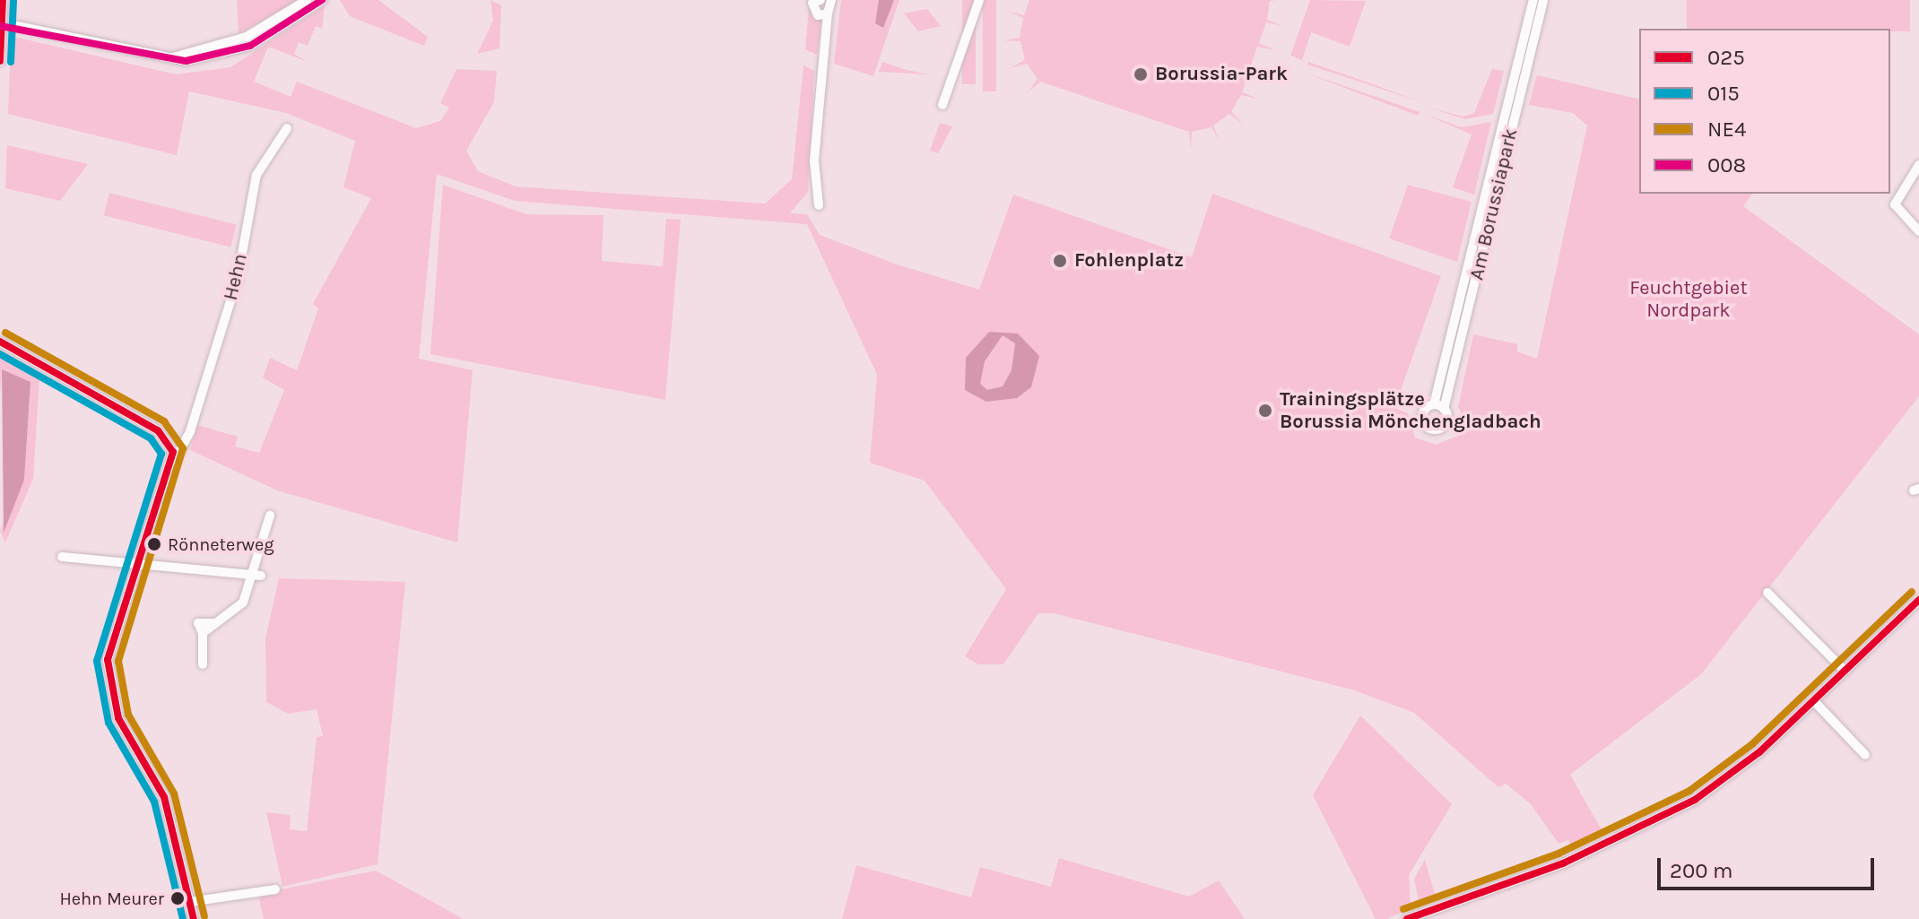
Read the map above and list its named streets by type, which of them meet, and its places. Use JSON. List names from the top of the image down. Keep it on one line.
{"streets":{"street":["Am Borussiapark","Hehn"]},"parks":["Feuchtgebiet Nordpark"],"places":["Borussia-Park","Fohlenplatz","Trainingsplätze Borussia Mönchengladbach","Rönneterweg","Hehn Meurer"],"lines":["transit line 025","transit line 008","transit line 015","transit line NE4"],"legend":["025","015","NE4","008"],"scale_bar":"200 m"}
